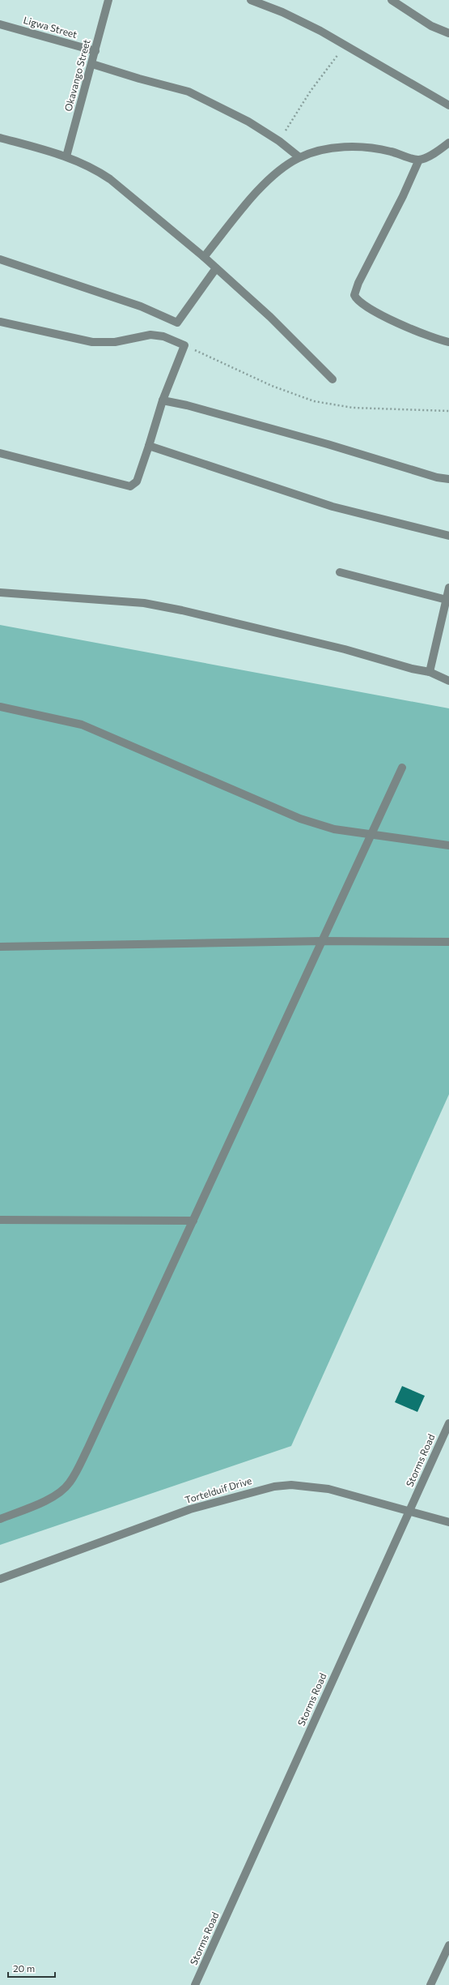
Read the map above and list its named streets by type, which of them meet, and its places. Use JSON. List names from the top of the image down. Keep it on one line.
{"streets":{"street":["Ligwa Street","Okavango Street","Storms Road","Tortelduif Drive"]},"crossings":[["Ligwa Street","Okavango Street"],["Storms Road","Tortelduif Drive"]],"scale_bar":"20 m"}
